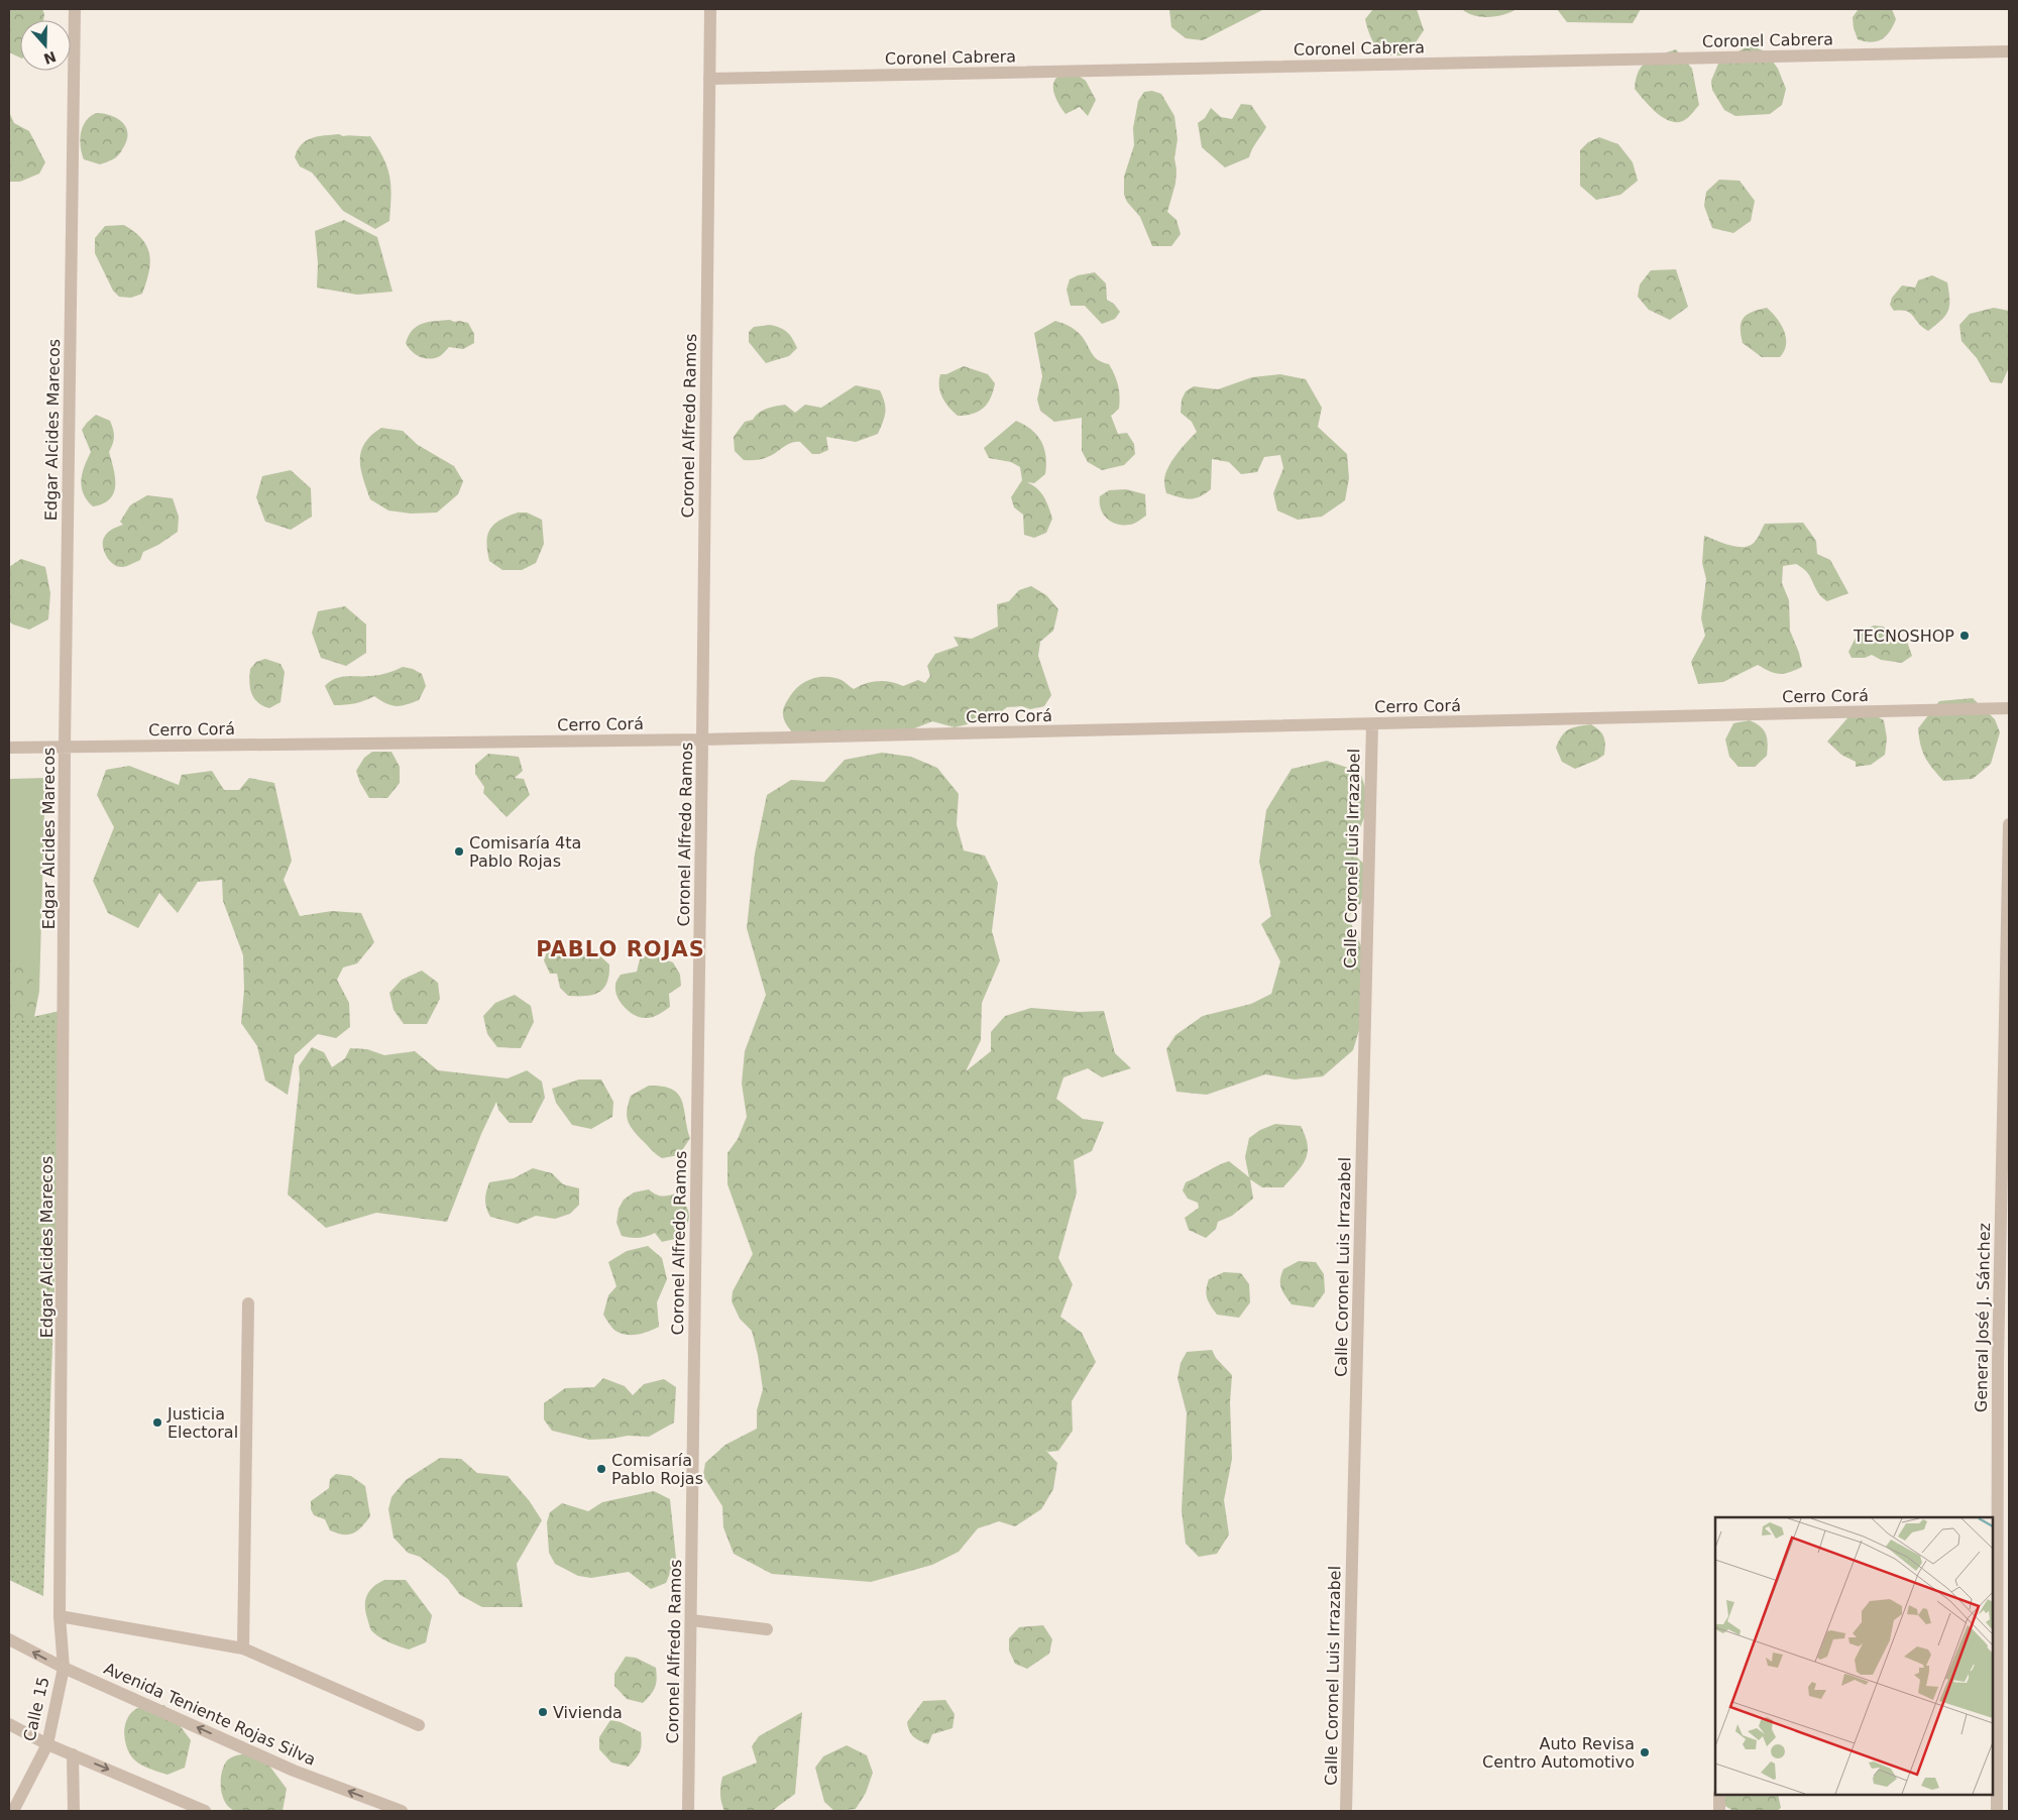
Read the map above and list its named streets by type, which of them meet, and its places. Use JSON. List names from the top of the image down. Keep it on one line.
{"streets":{"street":["Coronel Cabrera","Coronel Alfredo Ramos","Edgar Alcides Marecos","Cerro Corá","Calle Coronel Luis Irrazabel","General José J. Sánchez","Calle 15","Avenida Teniente Rojas Silva"]},"crossings":[["Coronel Cabrera","Coronel Alfredo Ramos"],["Coronel Alfredo Ramos","Cerro Corá"],["Edgar Alcides Marecos","Cerro Corá"],["Edgar Alcides Marecos","Calle 15"],["Edgar Alcides Marecos","Avenida Teniente Rojas Silva"],["Cerro Corá","Calle Coronel Luis Irrazabel"],["Calle 15","Avenida Teniente Rojas Silva"]],"districts":["PABLO ROJAS"],"places":["TECNOSHOP","Comisaría 4ta Pablo Rojas","Justicia Electoral","Comisaría Pablo Rojas","Vivienda","Auto Revisa Centro Automotivo"],"north":"bottom"}
